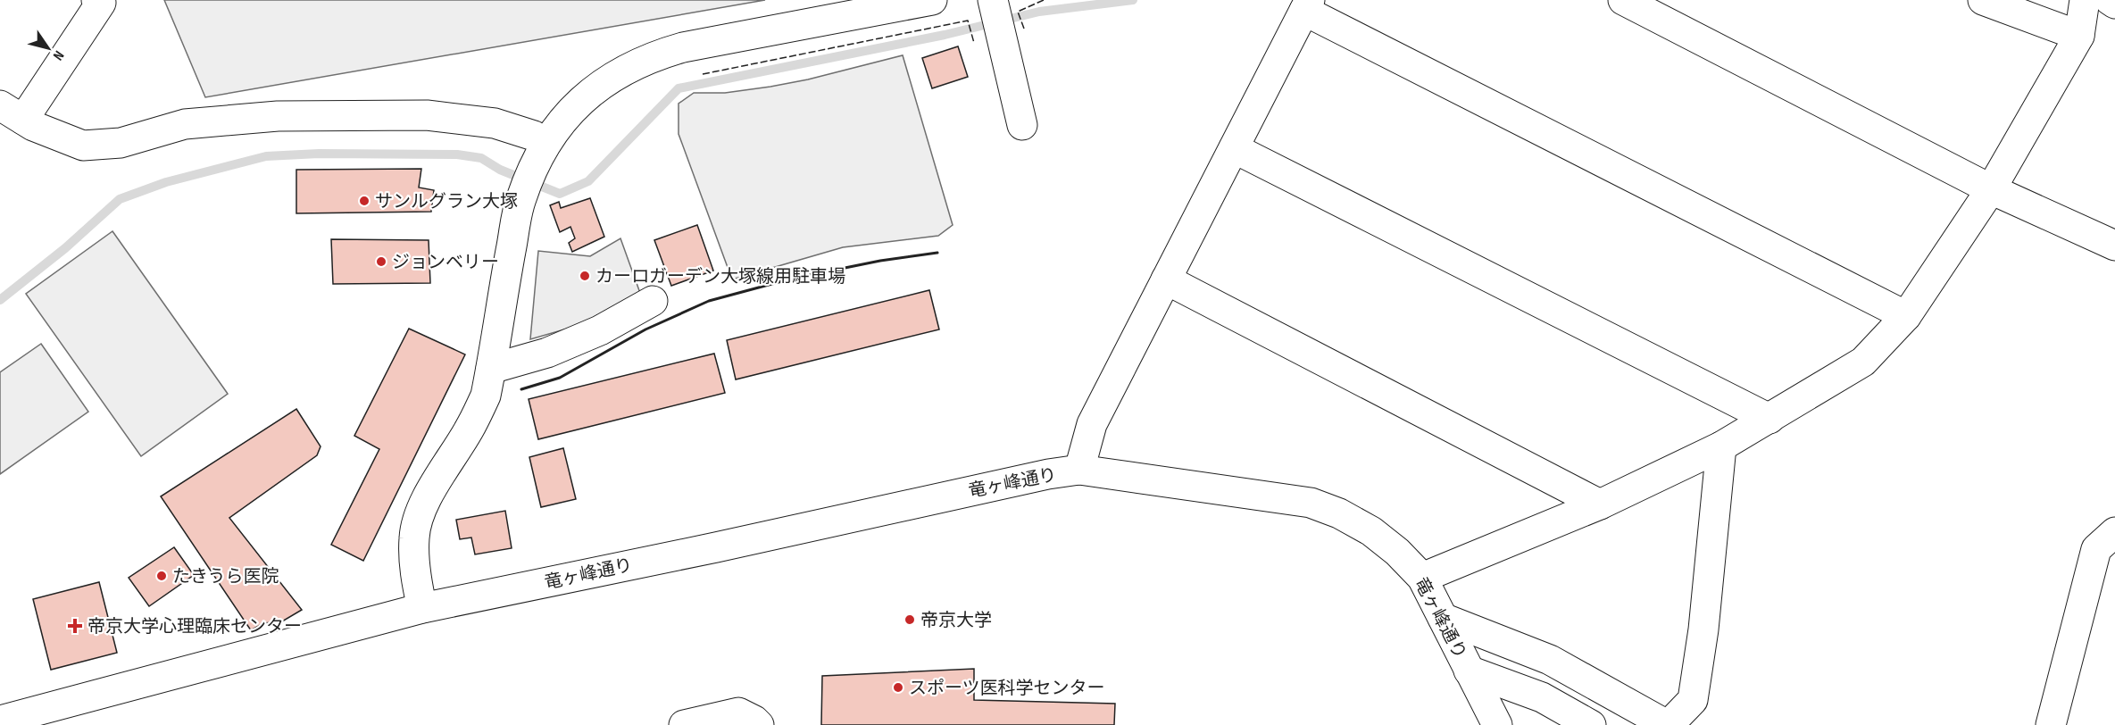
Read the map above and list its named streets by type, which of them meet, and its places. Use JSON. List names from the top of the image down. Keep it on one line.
{"streets":{"street":["竜ヶ峰通り"]},"places":{"other":["サンルグラン大塚","ジョンベリー","カーロガーデン大塚線用駐車場","たきうら医院","帝京大学","スポーツ医科学センター"],"health":["帝京大学心理臨床センター"]},"north":"bottom right"}
